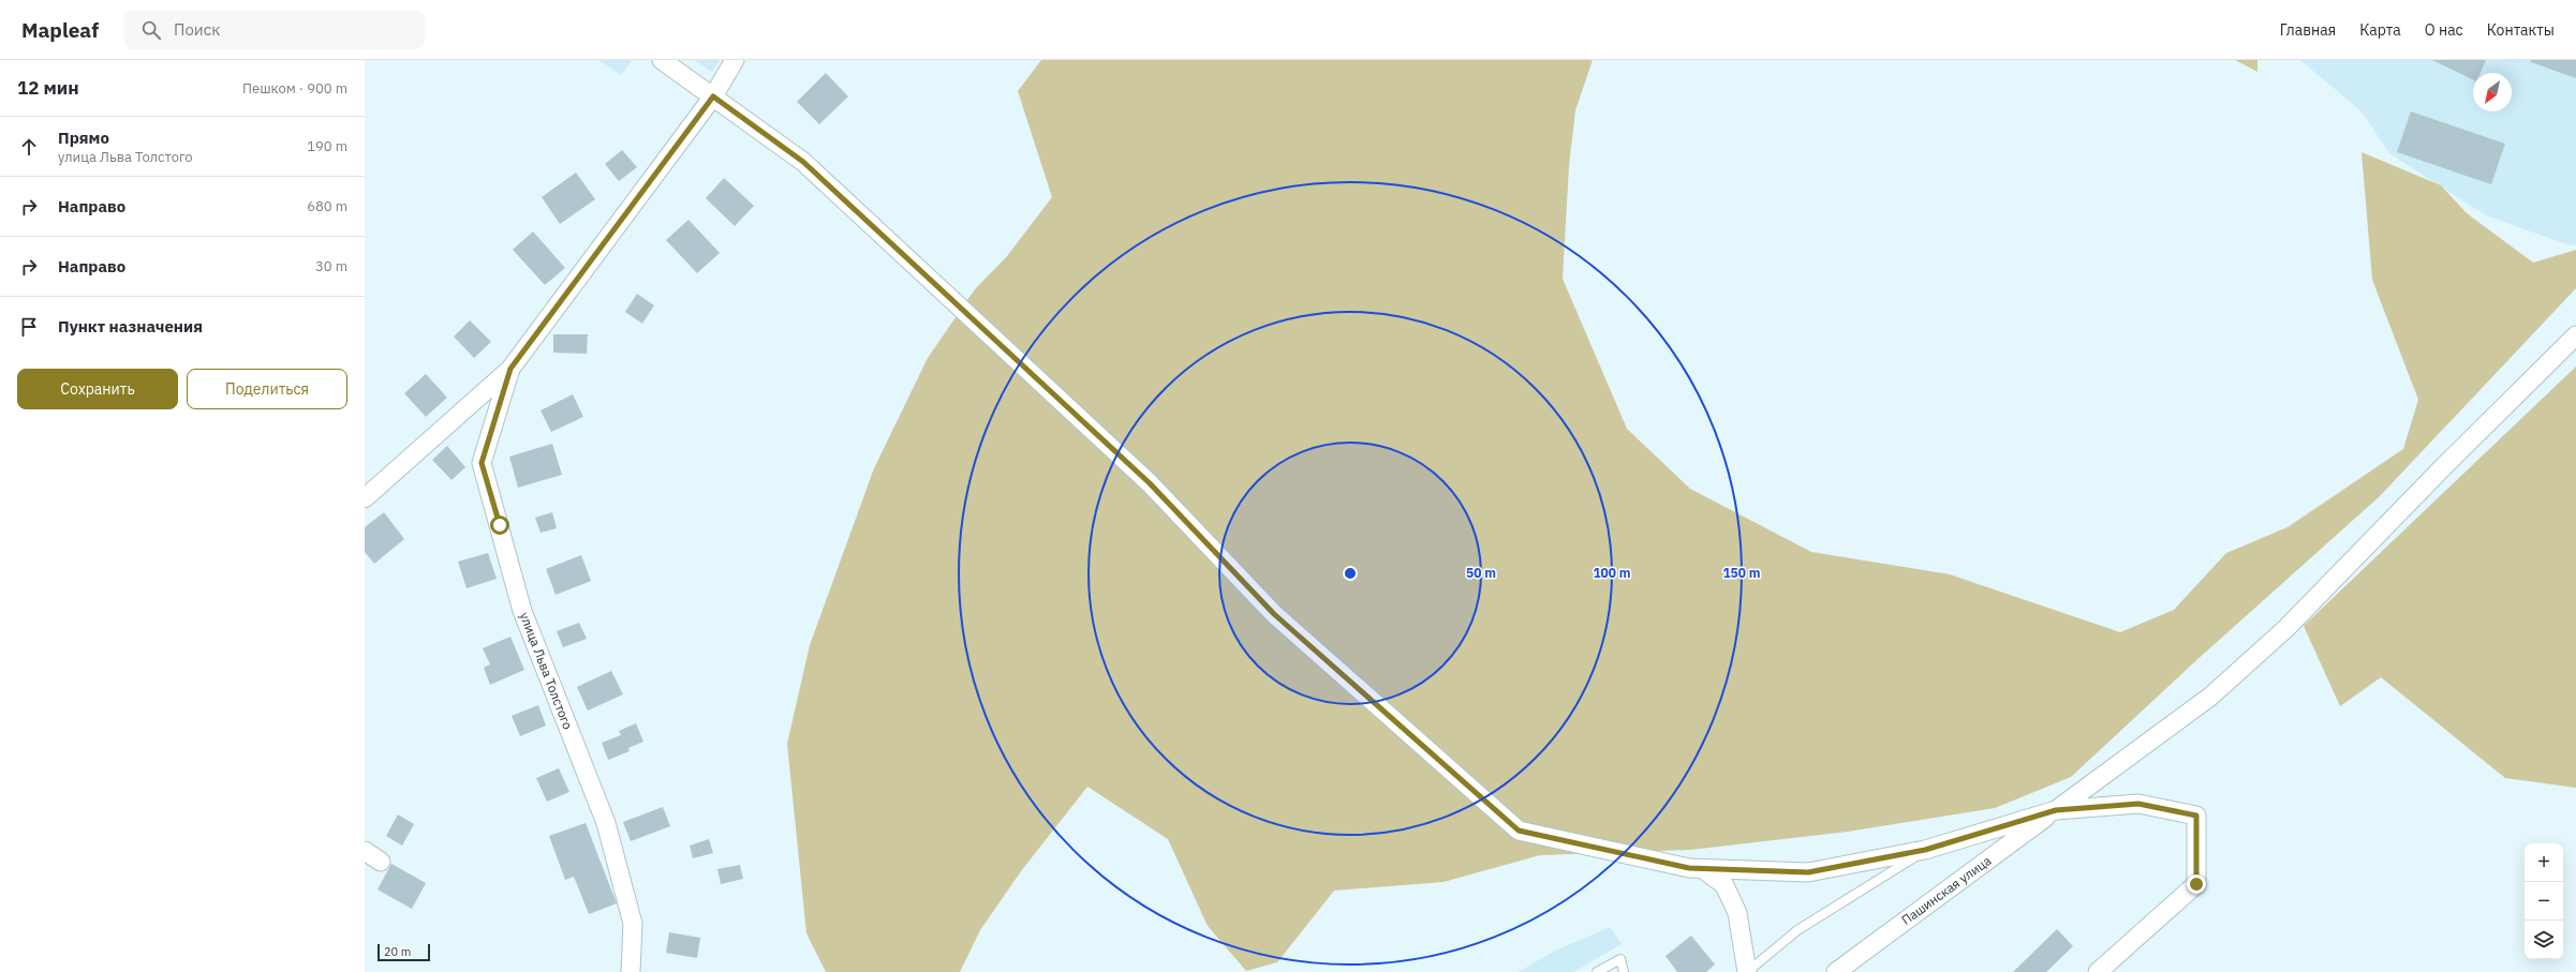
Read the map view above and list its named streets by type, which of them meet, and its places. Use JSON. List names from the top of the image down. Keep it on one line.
{"streets":{"street":["улица Льва Толстого","Пашинская улица"]},"scale_bar":"20 m","north":"bottom left","page":{"header":"Mapleaf","search":"Поиск","nav":["Главная","Карта","О нас","Контакты"],"heading":["12 мин","Пешком · 900 m"],"list":[["Прямо","улица Льва Толстого","190 m"],["Направо","680 m"],["Направо","30 m"],"Пункт назначения"],"buttons":["Сохранить","Поделиться"],"map_buttons":["+","−"],"scale":"20 m"},"rings":["50 m","100 m","150 m"]}
